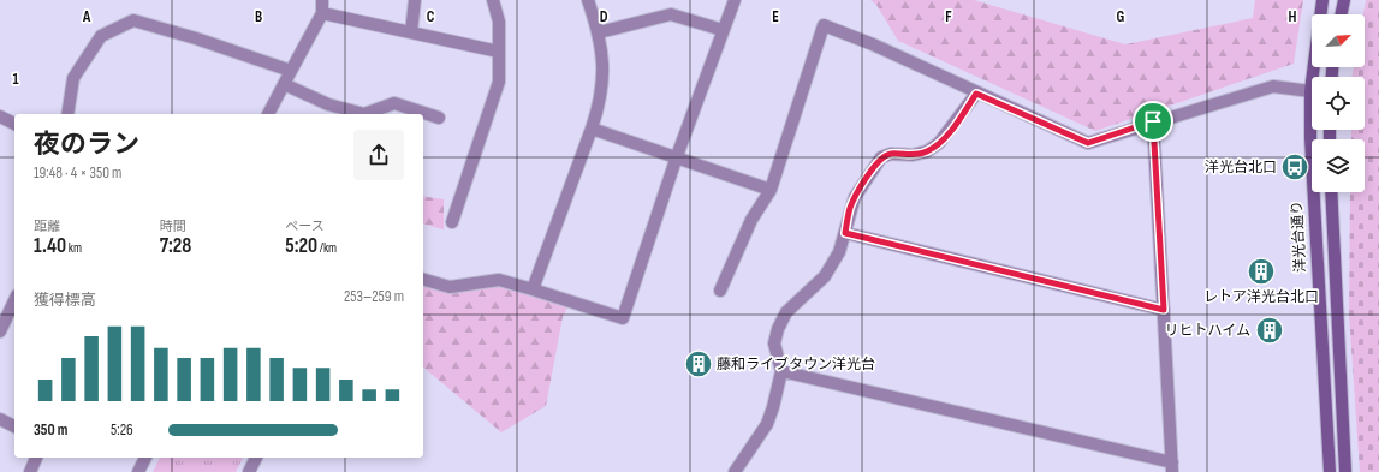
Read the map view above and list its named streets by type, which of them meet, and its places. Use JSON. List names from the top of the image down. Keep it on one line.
{"streets":{"street":["洋光台通り"]},"places":{"bus stop":["洋光台北口"],"building":["レトア洋光台北口","リヒトハイム","藤和ライブタウン洋光台"]},"north":"top right","page":{"heading":["夜のラン","19:48 · 4 × 350 m"],"stats":[["距離","1.40 km"],["時間","7:28"],["ペース","5:20 /km"]],"chart":["獲得標高","253–259 m"],"list":[{"name":"350 m","note":"5:26"}]},"grid":{"columns":["A","B","C","D","E","F","G","H"],"rows":["1"]}}
